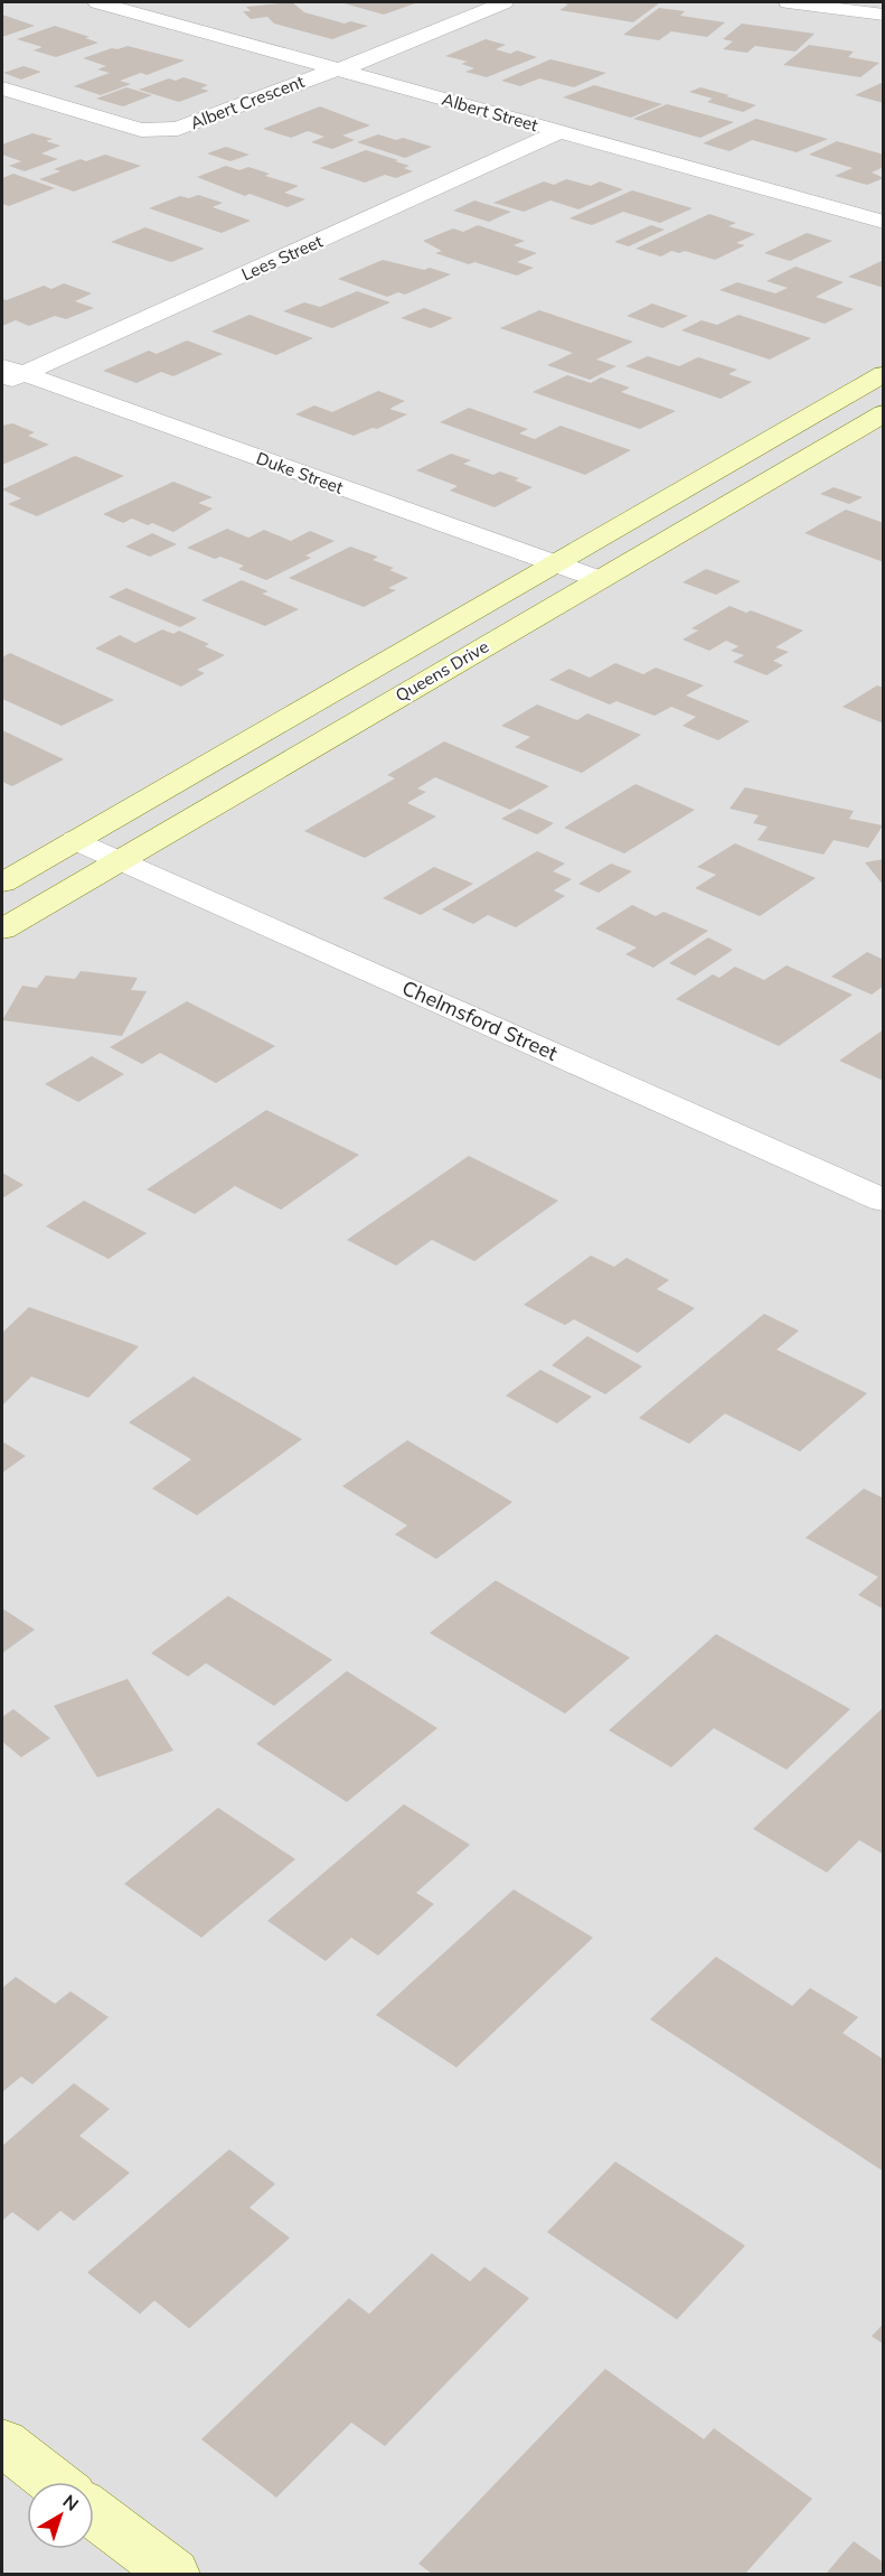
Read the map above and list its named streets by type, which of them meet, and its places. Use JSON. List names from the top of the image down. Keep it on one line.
{"streets":{"main road":["Queens Drive"],"street":["Albert Crescent","Albert Street","Lees Street","Duke Street","Chelmsford Street"]},"crossings":[["Albert Crescent","Albert Street"],["Albert Street","Lees Street"],["Lees Street","Duke Street"],["Duke Street","Queens Drive"],["Queens Drive","Chelmsford Street"]],"north":"top right"}
